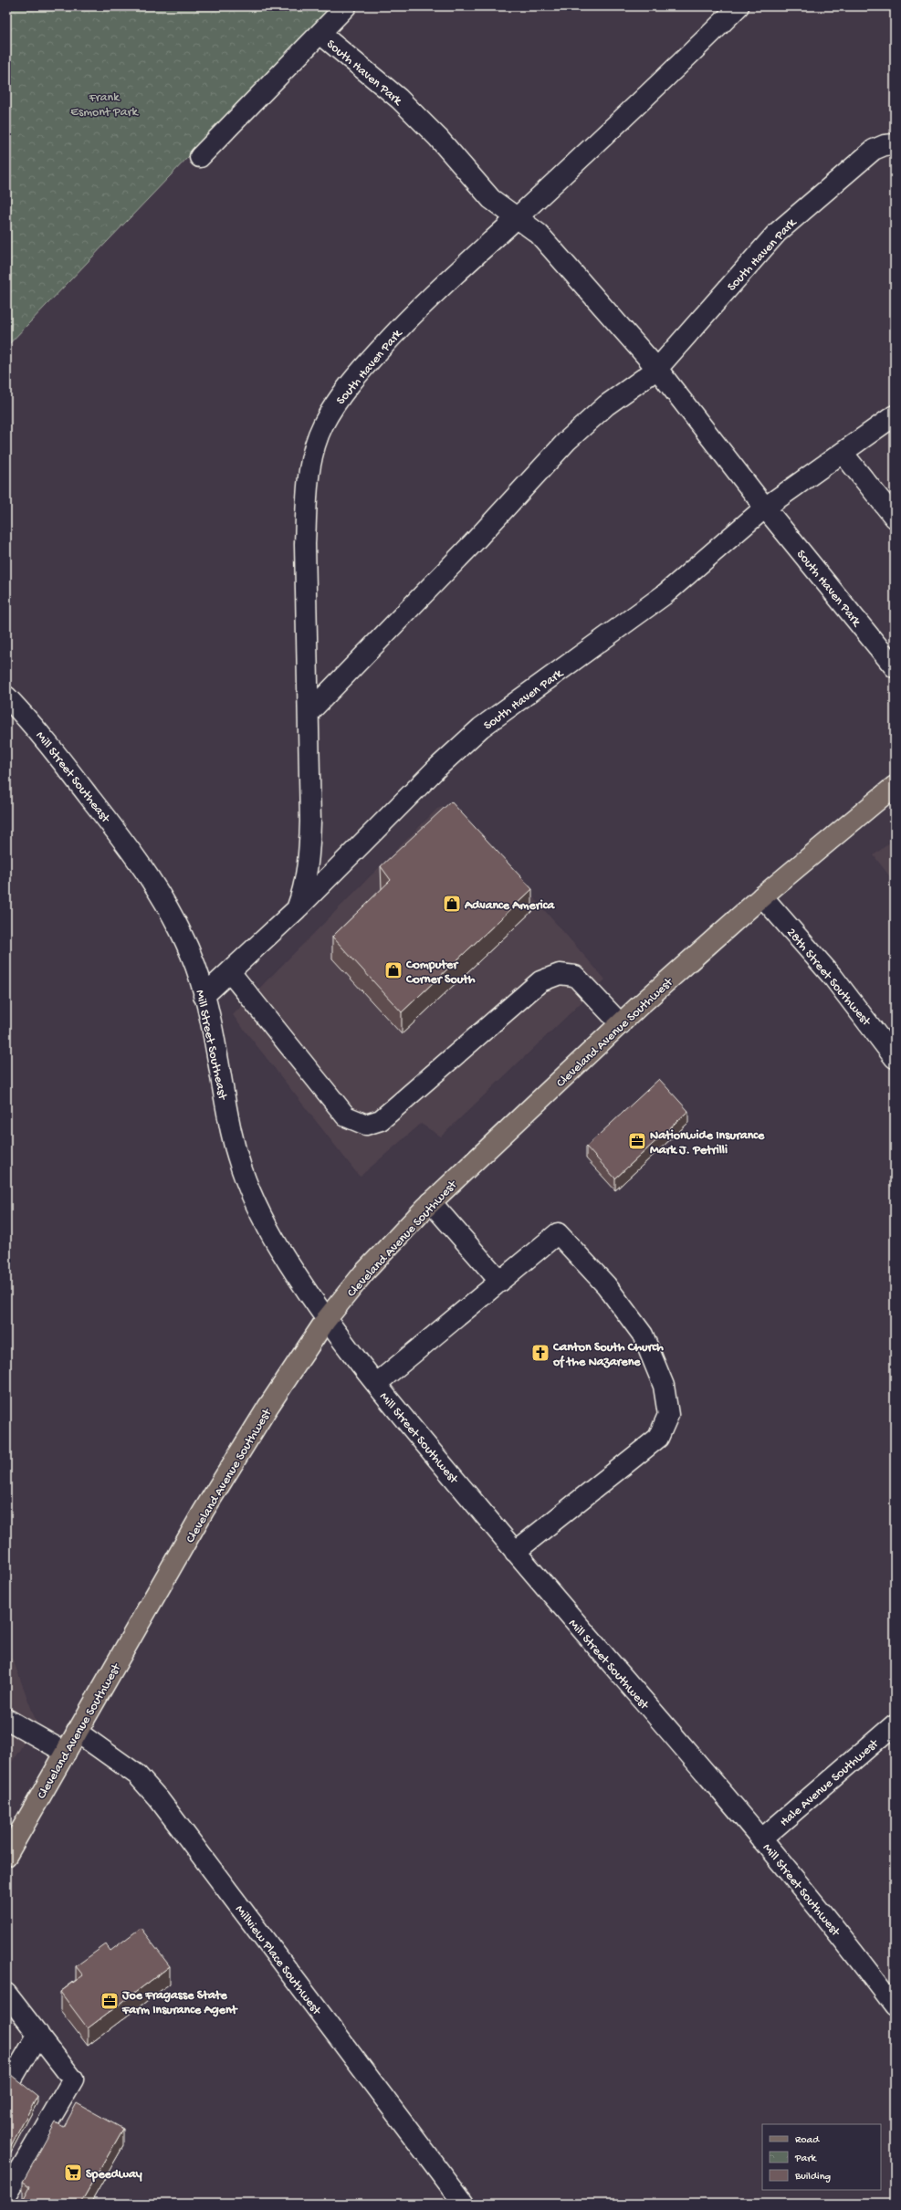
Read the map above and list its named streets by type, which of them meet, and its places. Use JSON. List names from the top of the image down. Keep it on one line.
{"streets":{"main road":["Cleveland Avenue Southwest"],"street":["South Haven Park","Mill Street Southeast","28th Street Southwest","Mill Street Southwest","Hale Avenue Southwest","Millview Place Southwest"]},"crossings":[["South Haven Park","Mill Street Southeast"],["Mill Street Southeast","Cleveland Avenue Southwest"],["Mill Street Southeast","Mill Street Southwest"],["28th Street Southwest","Cleveland Avenue Southwest"],["Cleveland Avenue Southwest","Mill Street Southwest"],["Cleveland Avenue Southwest","Millview Place Southwest"],["Mill Street Southwest","Hale Avenue Southwest"]],"parks":["Frank Esmont Park"],"places":{"shop":["Advance America","Computer Corner South"],"office":["Nationwide Insurance Mark J. Petrilli","Joe Fragasse State Farm Insurance Agent"],"church":["Canton South Church of the Nazarene"],"supermarket":["Speedway"]},"legend":["Road","Park","Building"]}
